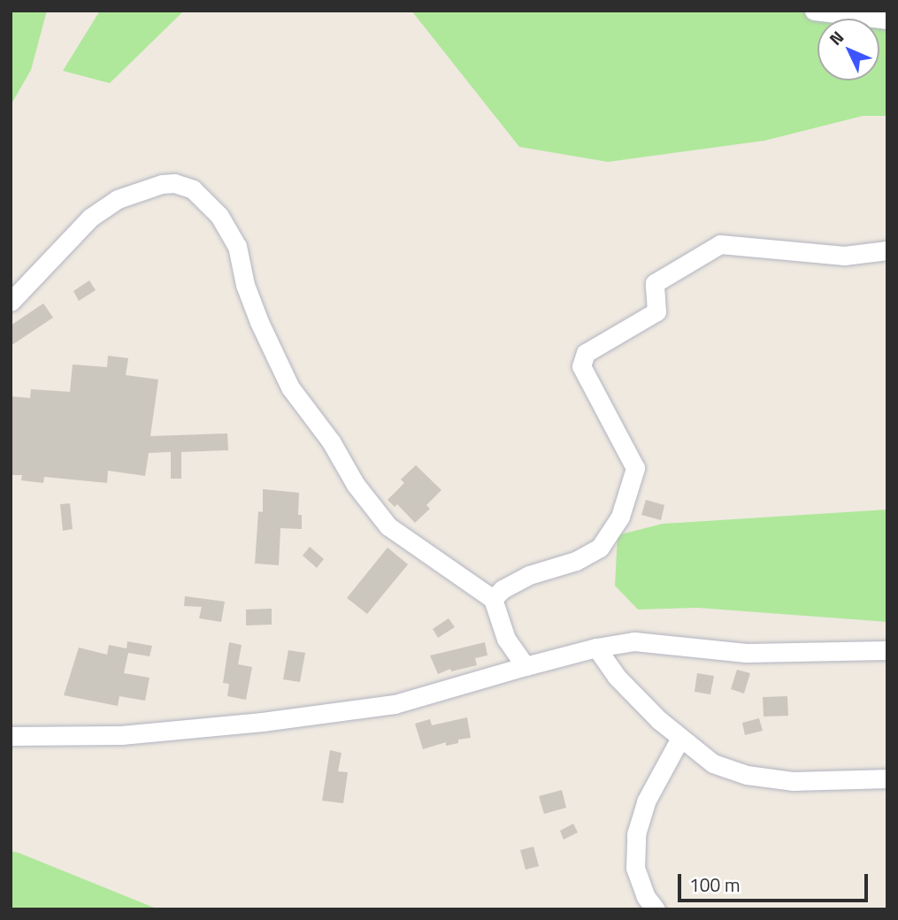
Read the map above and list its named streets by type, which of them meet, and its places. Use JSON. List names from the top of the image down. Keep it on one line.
{"scale_bar":"100 m","north":"top left"}
